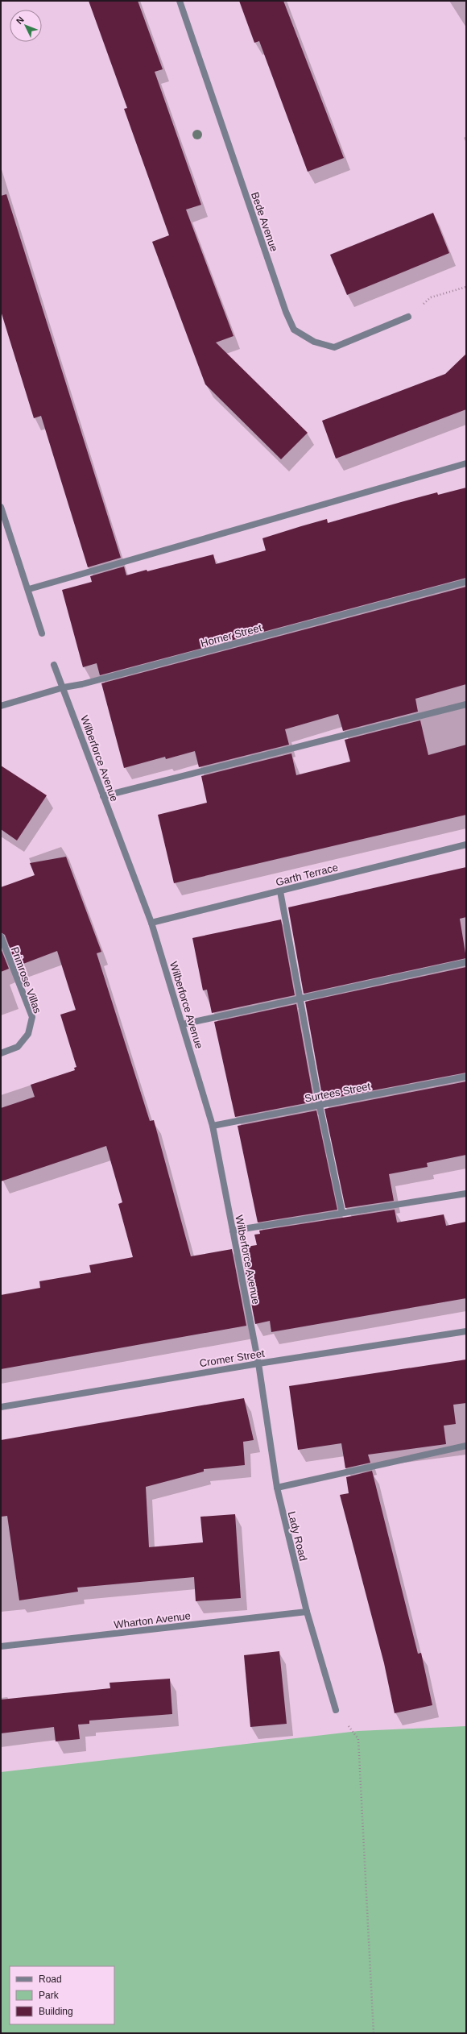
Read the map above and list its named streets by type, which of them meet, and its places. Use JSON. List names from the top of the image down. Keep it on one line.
{"streets":{"street":["Bede Avenue","Horner Street","Wilberforce Avenue","Garth Terrace","Primrose Villas","Surtees Street","Cromer Street","Lady Road","Wharton Avenue"]},"crossings":[["Horner Street","Wilberforce Avenue"],["Wilberforce Avenue","Garth Terrace"],["Wilberforce Avenue","Surtees Street"],["Wilberforce Avenue","Cromer Street"],["Wilberforce Avenue","Lady Road"],["Cromer Street","Lady Road"],["Lady Road","Wharton Avenue"]],"legend":["Road","Park","Building"],"north":"top left"}
